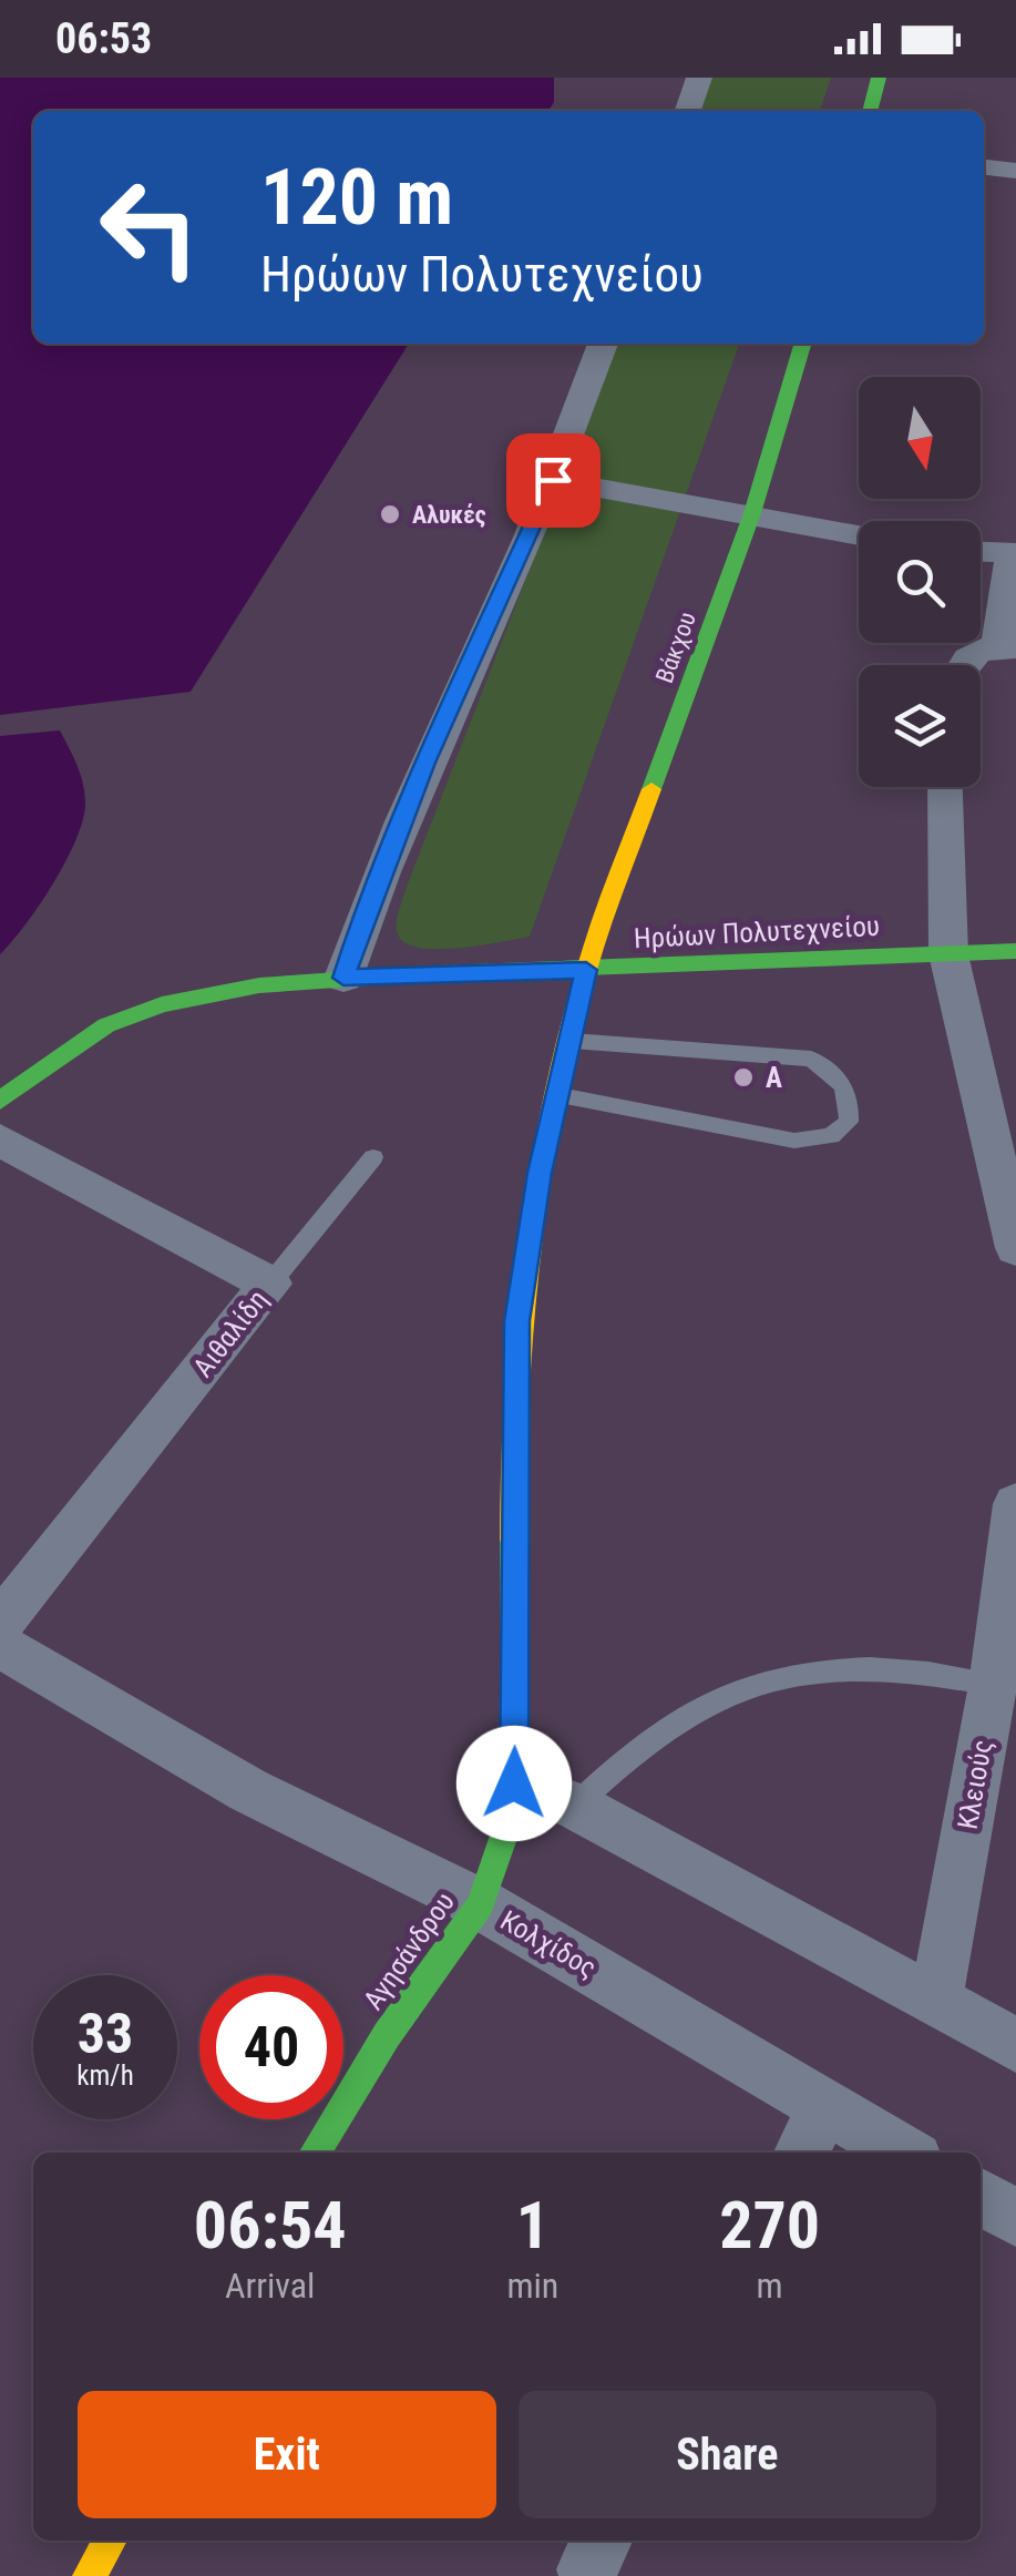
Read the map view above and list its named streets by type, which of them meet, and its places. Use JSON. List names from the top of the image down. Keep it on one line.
{"streets":{"street":["Βάκχου","Ηρώων Πολυτεχνείου","Αιθαλίδη","Κλειούς","Κολχίδος","Αγησάνδρου"]},"crossings":[["Βάκχου","Ηρώων Πολυτεχνείου"],["Βάκχου","Αγησάνδρου"],["Ηρώων Πολυτεχνείου","Αγησάνδρου"],["Κολχίδος","Αγησάνδρου"]],"places":["Αλυκές","Α"],"north":"bottom","page":{"status":"06:53","turn":["120 m","Ηρώων Πολυτεχνείου"],"speed":"33 km/h","limit":"40","eta":["06:54","Arrival","1","min","270","m"],"buttons":["Exit","Share"]}}
